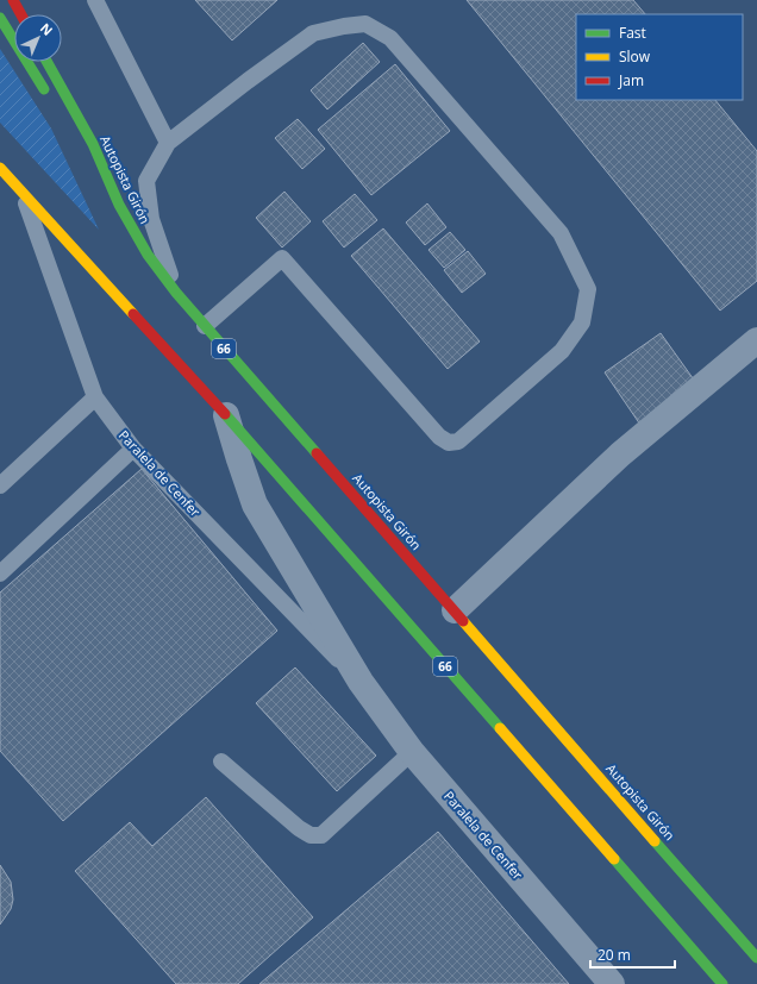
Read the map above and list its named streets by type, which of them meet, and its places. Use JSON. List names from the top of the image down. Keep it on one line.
{"streets":{"highway":["Autopista Girón","66"],"street":["Paralela de Cenfer"]},"crossings":[["66","Paralela de Cenfer"]],"legend":["Fast","Slow","Jam"],"scale_bar":"20 m","north":"top right"}
